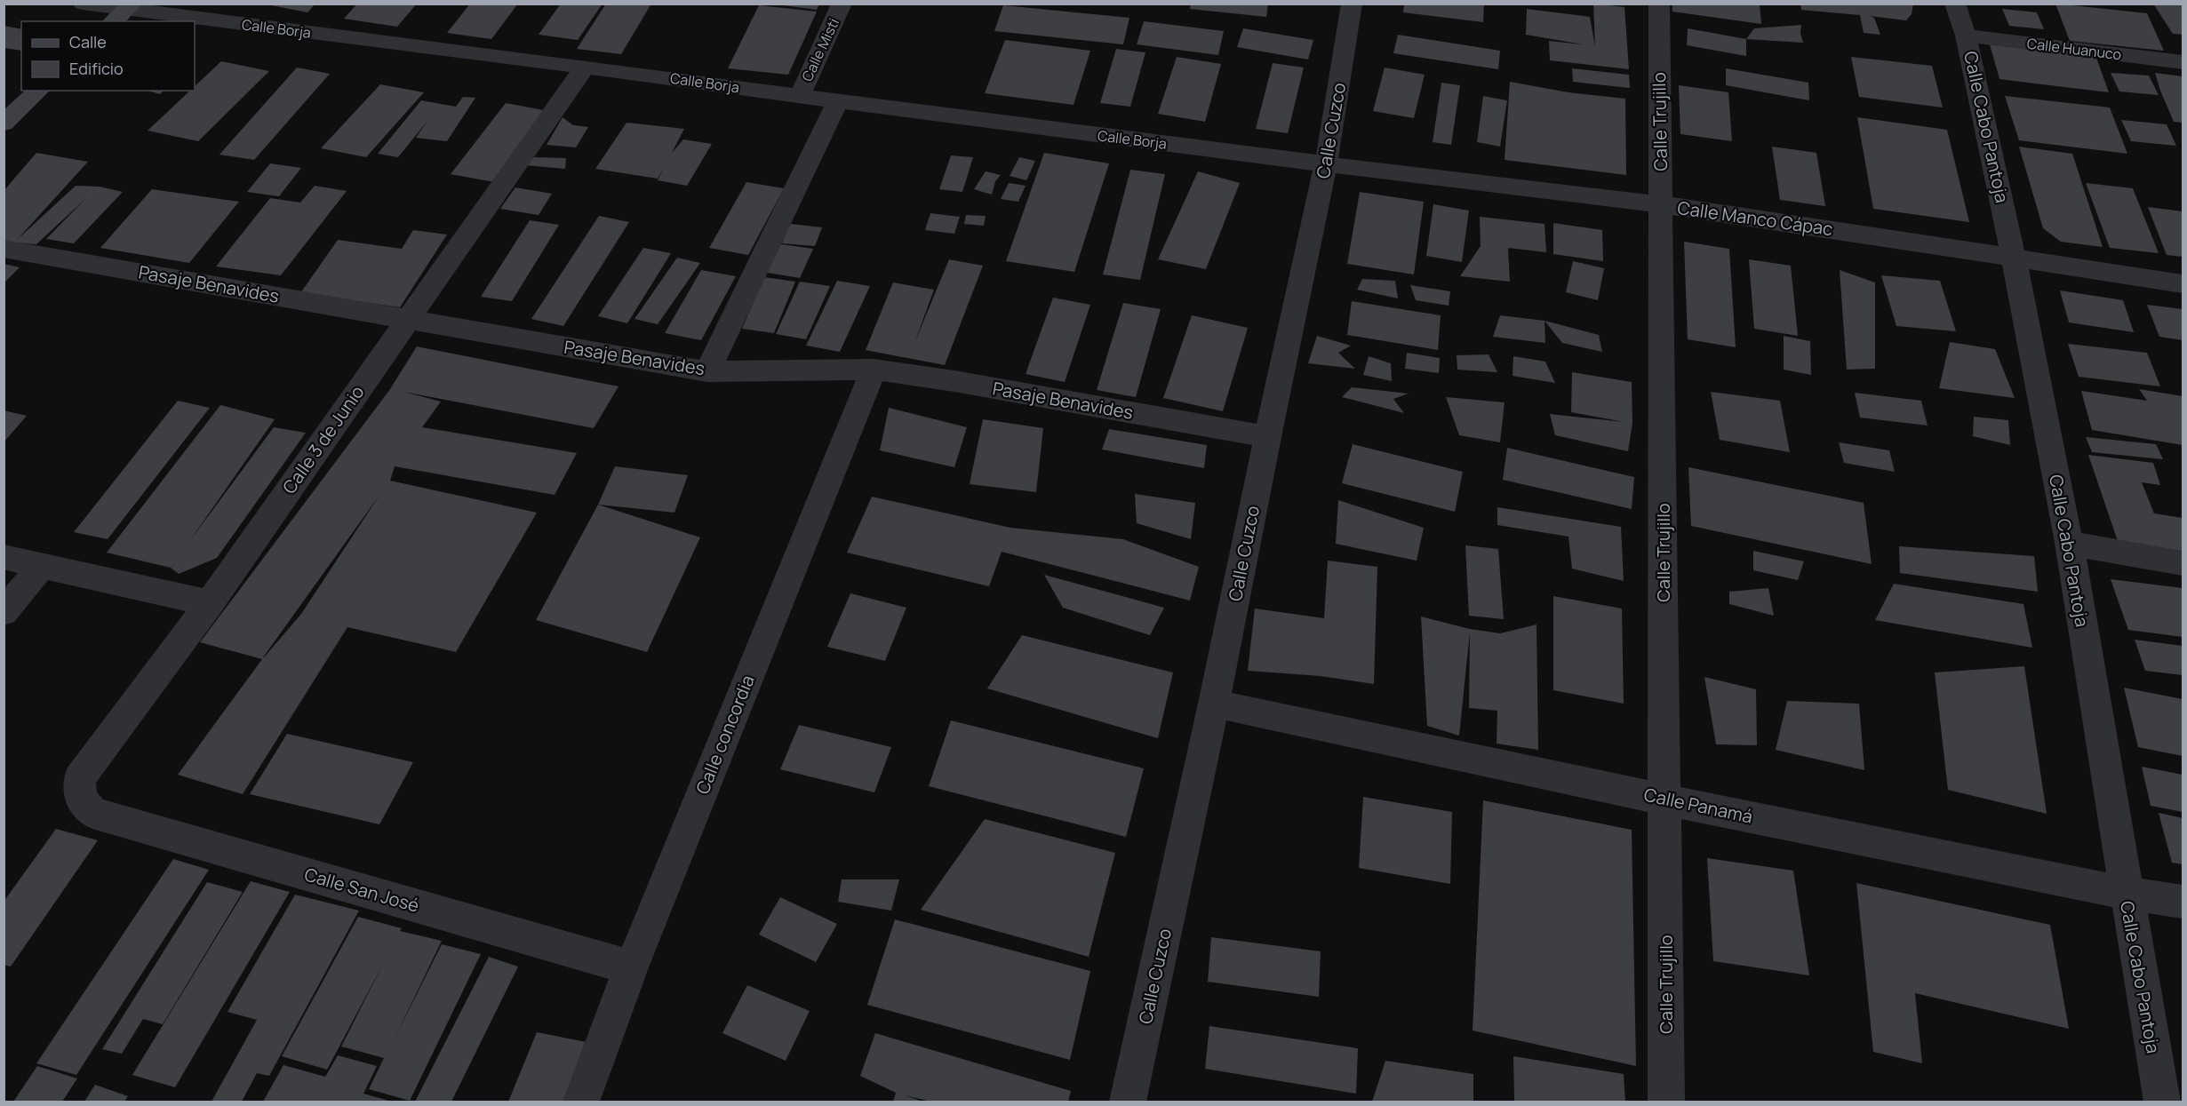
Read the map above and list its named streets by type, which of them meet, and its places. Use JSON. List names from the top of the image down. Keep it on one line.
{"streets":{"street":["Calle Borja","Calle Huanuco","Calle Misti","Calle Trujillo","Calle Cabo Pantoja","Calle Cuzco","Calle Manco Cápac","Pasaje Benavides","Calle 3 de Junio","Calle concordia","Calle Panamá","Calle San José"]},"crossings":[["Calle Borja","Calle Misti"],["Calle Borja","Calle Cuzco"],["Calle Borja","Calle Manco Cápac"],["Calle Borja","Calle 3 de Junio"],["Calle Huanuco","Calle Cabo Pantoja"],["Calle Trujillo","Calle Manco Cápac"],["Calle Trujillo","Calle Panamá"],["Calle Cabo Pantoja","Calle Manco Cápac"],["Calle Cabo Pantoja","Calle Panamá"],["Calle Cuzco","Calle Manco Cápac"],["Calle Cuzco","Pasaje Benavides"],["Calle Cuzco","Calle Panamá"],["Pasaje Benavides","Calle 3 de Junio"],["Pasaje Benavides","Calle concordia"],["Calle 3 de Junio","Calle San José"],["Calle concordia","Calle San José"]],"legend":["Calle","Edificio"]}
